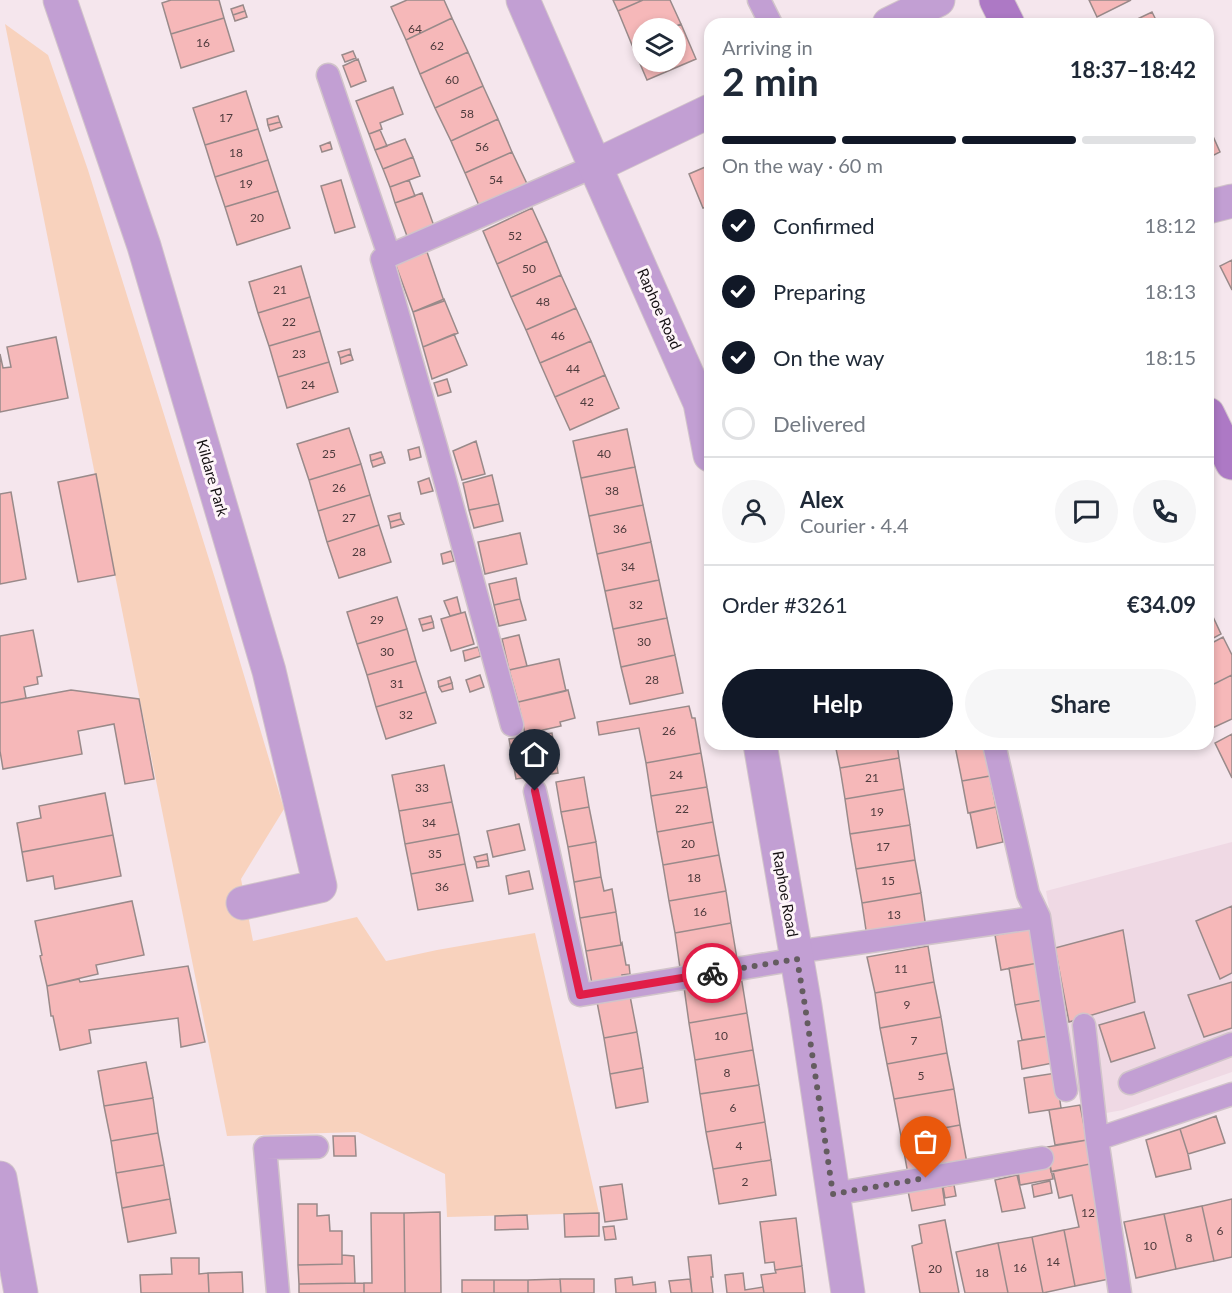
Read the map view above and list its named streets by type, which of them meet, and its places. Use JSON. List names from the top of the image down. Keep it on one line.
{"streets":{"street":["Raphoe Road","Kildare Park"]},"house_numbers":["64","16","62","60","58","17","56","18","54","19","20","52","50","21","48","22","46","23","44","24","42","25","40","26","38","27","36","28","34","32","29","30","30","28","31","32","26","24","21","33","22","19","34","20","17","35","18","15","36","16","13","11","9","10","7","8","5","6","4","2","12","6","8","10","14","16","20","18"],"page":{"heading":["2 min","Arriving in","18:37–18:42"],"panel":["Alex","Courier · 4.4","Order #3261","€34.09"],"bar":"On the way · 60 m","list":[["Confirmed","18:12"],["Preparing","18:13"],["On the way","18:15"],"Delivered"],"buttons":["Help","Share"]}}
